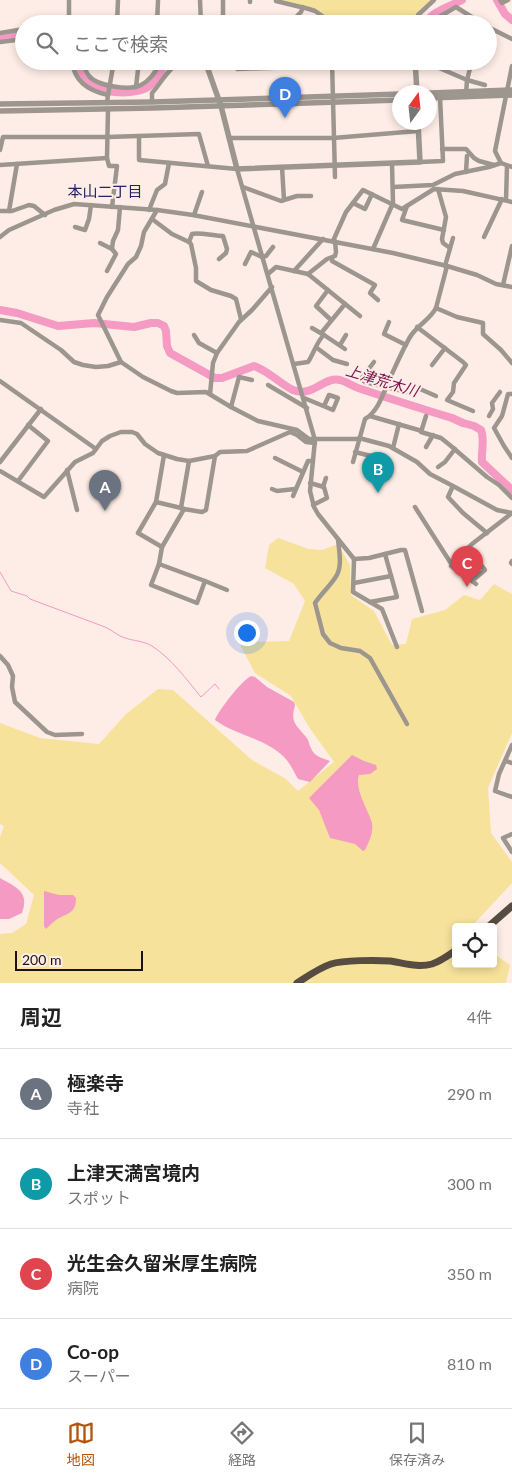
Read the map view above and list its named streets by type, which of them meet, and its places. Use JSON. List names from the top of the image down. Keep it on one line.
{"districts":["本山二丁目"],"water":["上津荒木川"],"scale_bar":"200 m","north":"top","page":{"search":"ここで検索","pins":["D","B","A","C"],"scale":"200 m","heading":["周辺","4件"],"list":[{"mark":"A","name":"極楽寺","note":"寺社","value":"290 m"},{"mark":"B","name":"上津天満宮境内","note":"スポット","value":"300 m"},{"mark":"C","name":"光生会久留米厚生病院","note":"病院","value":"350 m"},{"mark":"D","name":"Co-op","note":"スーパー","value":"810 m"}],"nav":["地図","経路","保存済み"]}}
